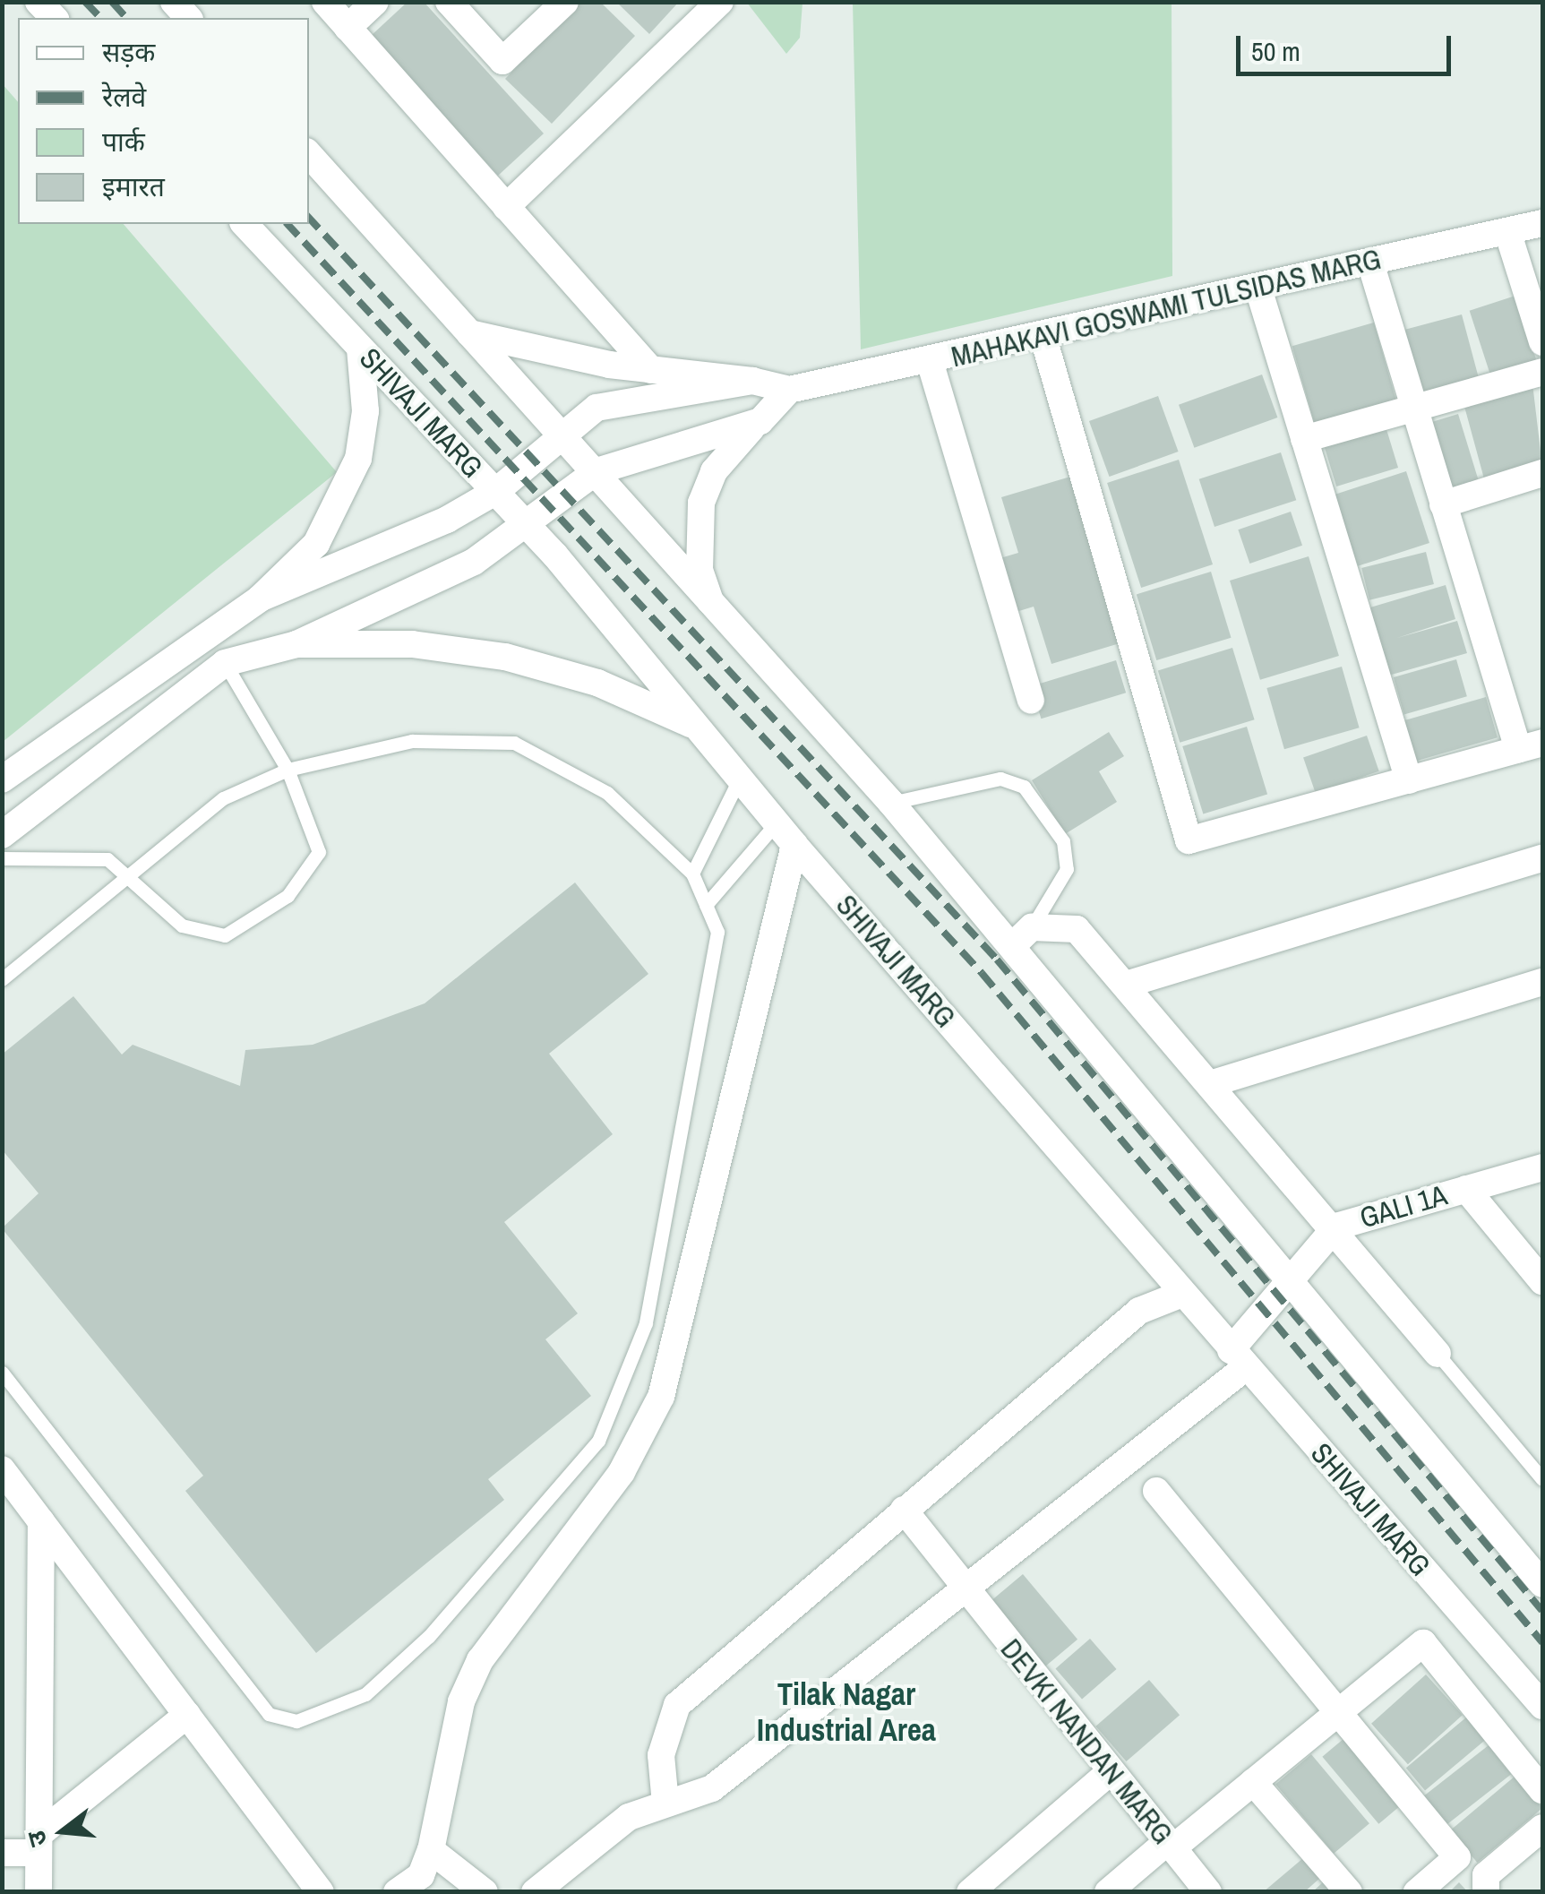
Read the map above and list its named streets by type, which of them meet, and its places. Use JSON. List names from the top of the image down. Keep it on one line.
{"streets":{"street":["MAHAKAVI GOSWAMI TULSIDAS MARG","SHIVAJI MARG","GALI 1A","DEVKI NANDAN MARG"]},"crossings":[["MAHAKAVI GOSWAMI TULSIDAS MARG","SHIVAJI MARG"],["SHIVAJI MARG","GALI 1A"],["GALI 1A","DEVKI NANDAN MARG"]],"districts":["Tilak Nagar Industrial Area"],"legend":["सड़क","रेलवे","पार्क","इमारत"],"scale_bar":"50 m","north":"left"}
